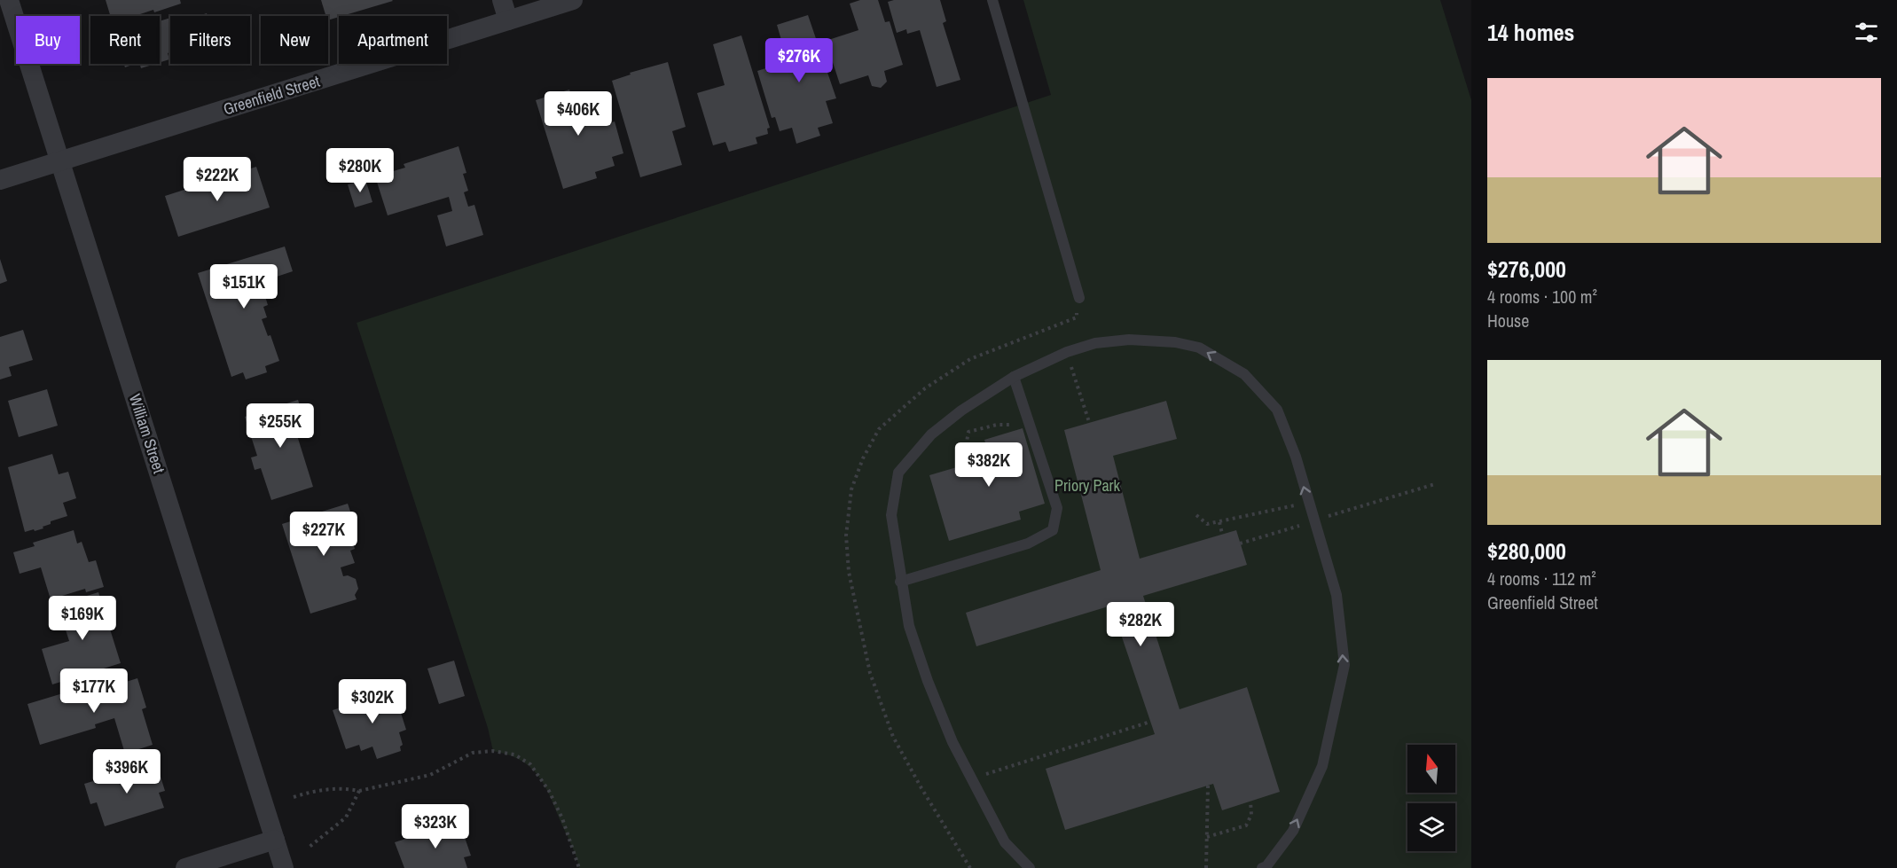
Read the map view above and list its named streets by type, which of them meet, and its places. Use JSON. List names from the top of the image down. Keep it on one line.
{"streets":{"street":["Greenfield Street","William Street"]},"crossings":[["Greenfield Street","William Street"]],"parks":["Priory Park"],"north":"top","page":{"heading":"14 homes","chip":["Buy","Rent","Filters","New","Apartment"],"price":["$276K","$406K","$280K","$222K","$151K","$255K","$382K","$227K","$169K","$282K","$177K","$302K","$396K","$323K"],"list":[{"name":"$276,000","note":"4 rooms · 100 m² · House"},{"name":"$280,000","note":"4 rooms · 112 m² · Greenfield Street"}]}}
